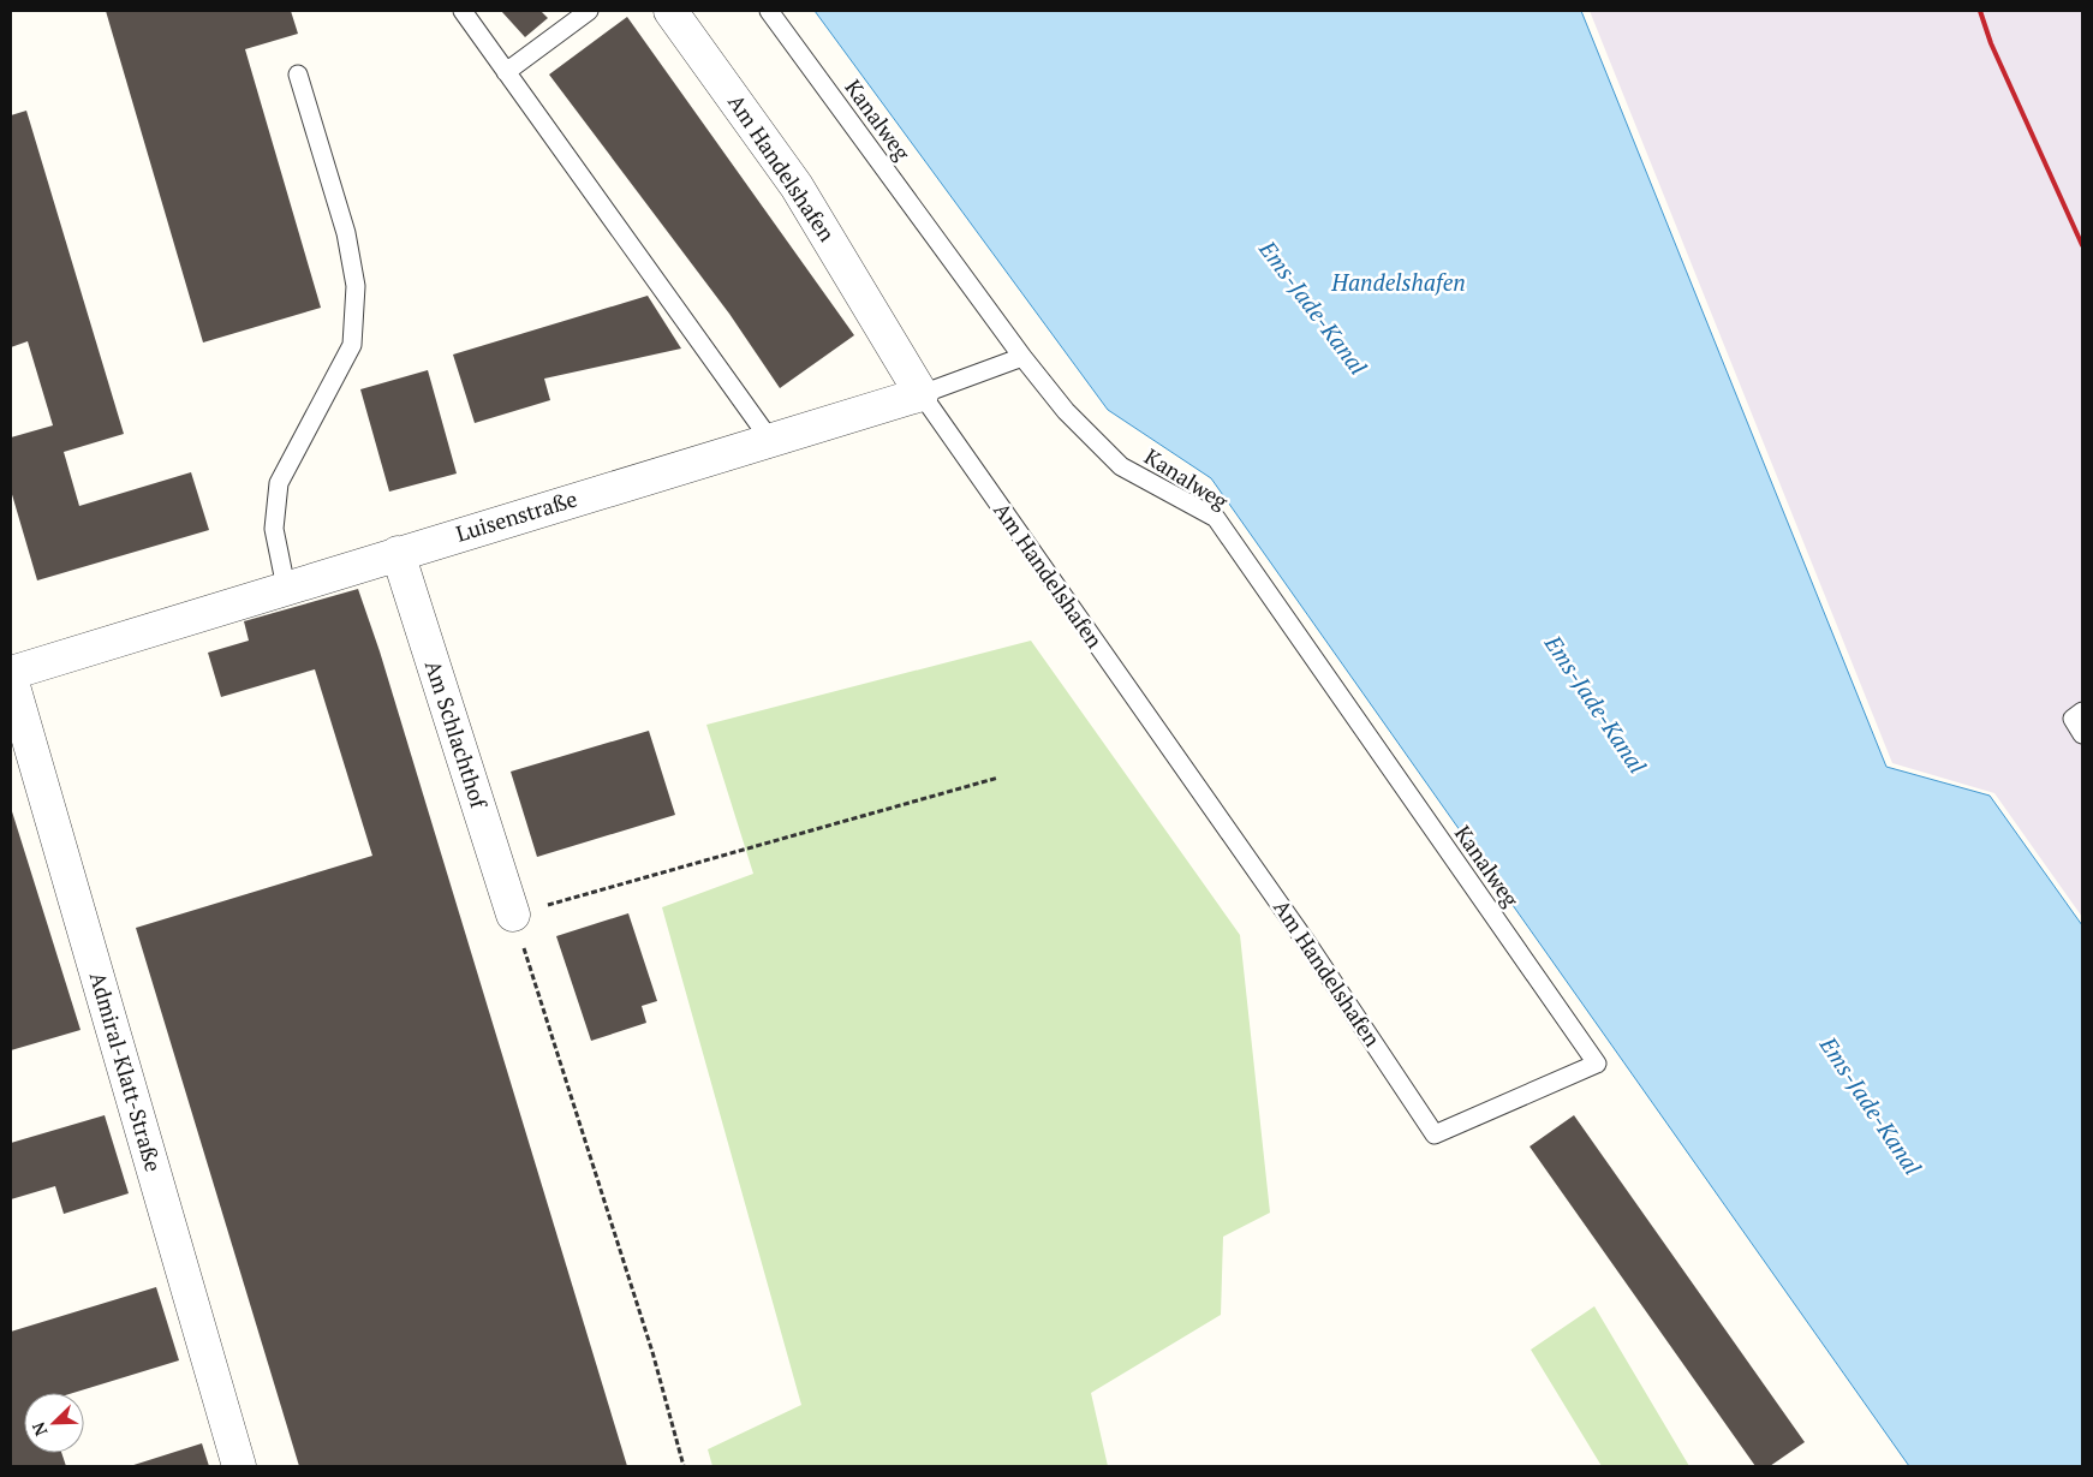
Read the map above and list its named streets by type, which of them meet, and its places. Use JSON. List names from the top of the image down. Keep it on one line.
{"streets":{"street":["Am Handelshafen","Luisenstraße","Am Schlachthof","Admiral-Klatt-Straße"],"lane":["Kanalweg"]},"crossings":[["Kanalweg","Am Handelshafen"],["Kanalweg","Luisenstraße"],["Am Handelshafen","Luisenstraße"],["Luisenstraße","Am Schlachthof"],["Luisenstraße","Admiral-Klatt-Straße"]],"water":["Handelshafen","Ems-Jade-Kanal"],"north":"bottom left"}
